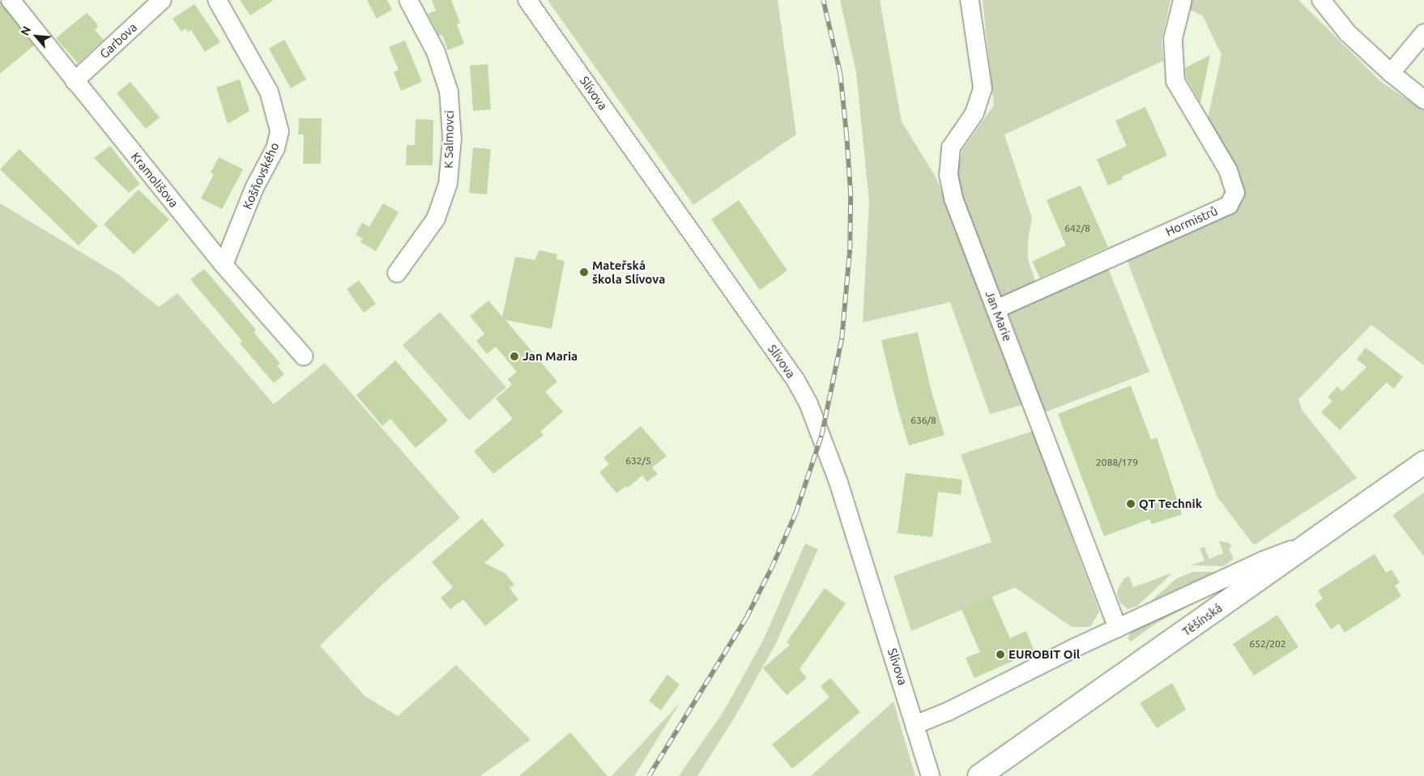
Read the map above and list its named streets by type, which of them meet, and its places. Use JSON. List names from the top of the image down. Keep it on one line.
{"streets":{"main road":["Těšínská"],"street":["Garbova","Slívova","K Salmovci","Košňovského","Kramolišova","Hormistrů","Jan Marie"]},"crossings":[["Garbova","Kramolišova"],["Košňovského","Kramolišova"],["Hormistrů","Jan Marie"]],"places":["Mateřská škola Slívova","Jan Maria","QT Technik","EUROBIT Oil"],"house_numbers":["642/8","636/8","632/5","2088/179","652/202"],"north":"top left"}
